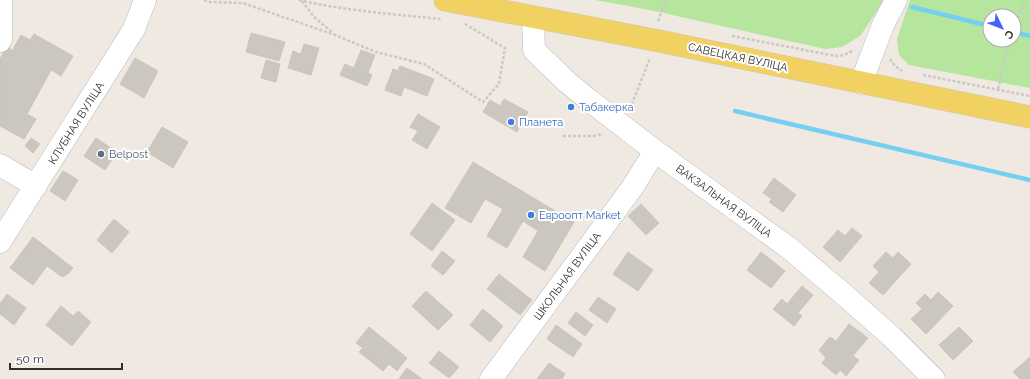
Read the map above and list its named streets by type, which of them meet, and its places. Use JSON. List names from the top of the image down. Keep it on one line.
{"streets":{"main road":["САВЕЦКАЯ ВУЛІЦА"],"street":["КЛУБНАЯ ВУЛІЦА","ВАКЗАЛЬНАЯ ВУЛІЦА","ШКОЛЬНАЯ ВУЛІЦА"]},"crossings":[["САВЕЦКАЯ ВУЛІЦА","ВАКЗАЛЬНАЯ ВУЛІЦА"],["ВАКЗАЛЬНАЯ ВУЛІЦА","ШКОЛЬНАЯ ВУЛІЦА"]],"places":["Табакерка","Планета","Belpost","Евроопт Market"],"scale_bar":"50 m","north":"bottom right"}
